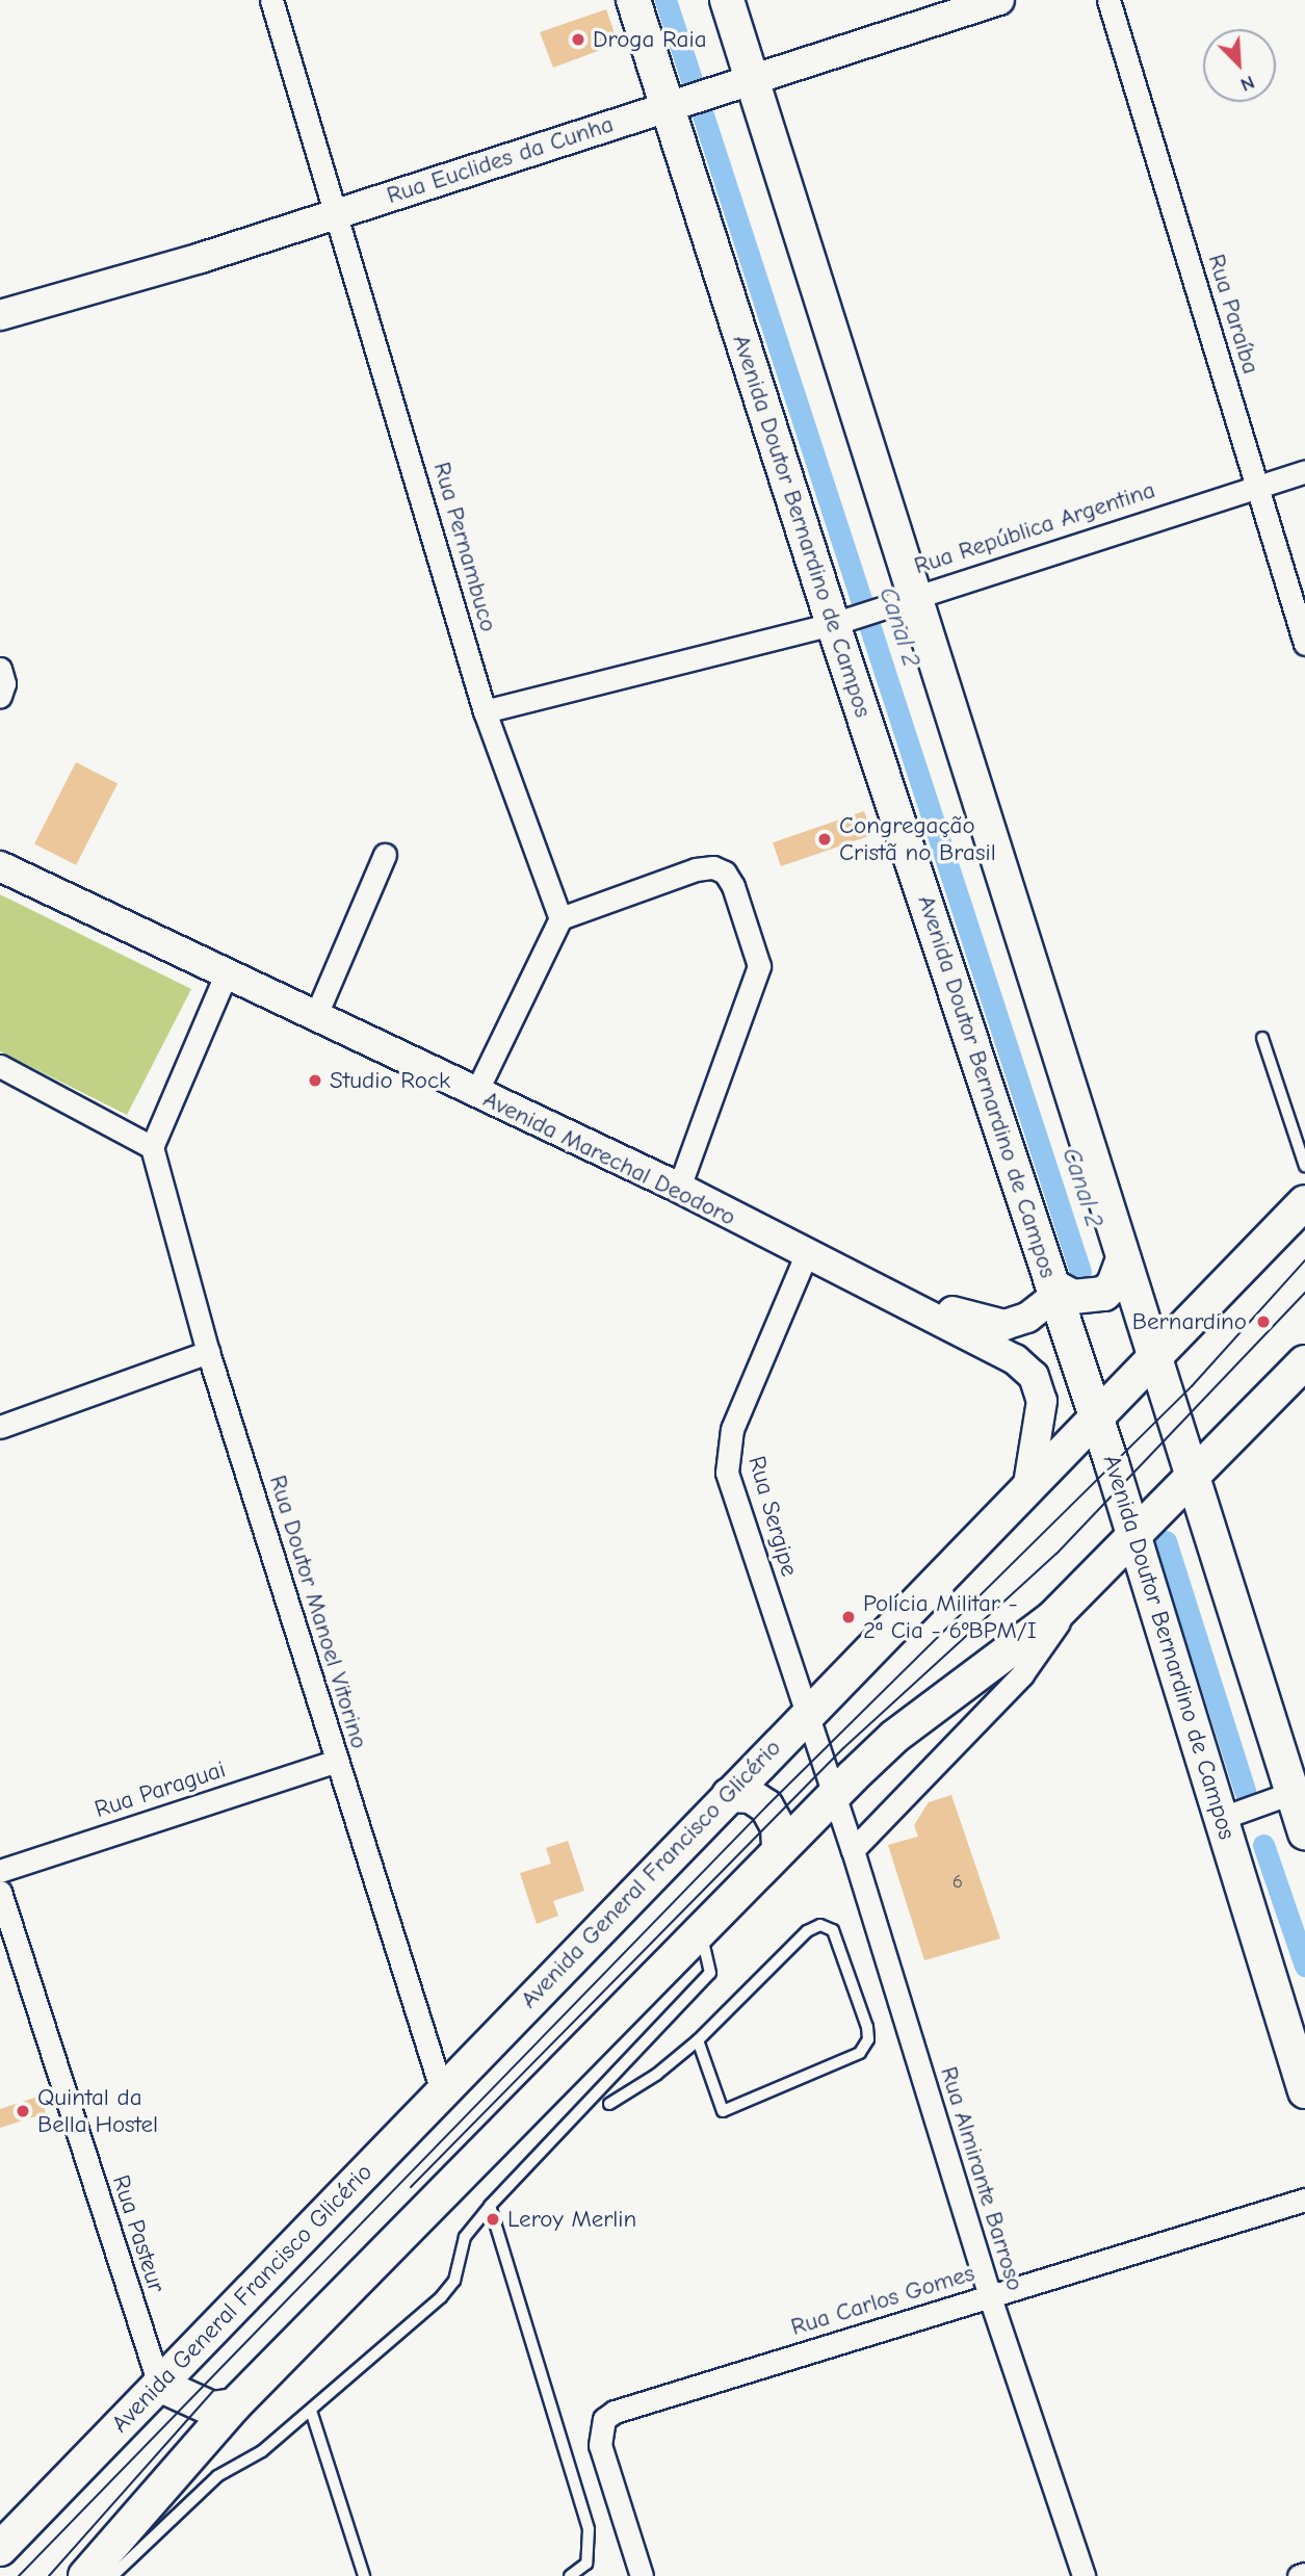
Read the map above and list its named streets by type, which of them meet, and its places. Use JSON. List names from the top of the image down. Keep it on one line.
{"streets":{"main road":["Avenida Doutor Bernardino de Campos","Avenida General Francisco Glicério"],"street":["Rua Euclides da Cunha","Rua Paraíba","Rua República Argentina","Rua Pernambuco","Avenida Marechal Deodoro","Rua Sergipe","Rua Doutor Manoel Vitorino","Rua Paraguai","Rua Almirante Barroso","Rua Pasteur","Rua Carlos Gomes"]},"crossings":[["Rua Euclides da Cunha","Avenida Doutor Bernardino de Campos"],["Rua Euclides da Cunha","Rua Pernambuco"],["Rua Paraíba","Rua República Argentina"],["Avenida Doutor Bernardino de Campos","Rua República Argentina"],["Avenida Doutor Bernardino de Campos","Avenida General Francisco Glicério"],["Rua República Argentina","Rua Pernambuco"],["Avenida Marechal Deodoro","Rua Sergipe"],["Avenida Marechal Deodoro","Avenida General Francisco Glicério"],["Rua Sergipe","Avenida General Francisco Glicério"],["Rua Sergipe","Rua Almirante Barroso"],["Rua Doutor Manoel Vitorino","Rua Paraguai"],["Rua Doutor Manoel Vitorino","Avenida General Francisco Glicério"],["Avenida General Francisco Glicério","Rua Pasteur"],["Rua Almirante Barroso","Rua Carlos Gomes"]],"water":["Canal 2"],"places":["Droga Raia","Congregação Cristã no Brasil","Studio Rock","Bernardino","Polícia Militar - 2ª Cia - 6ºBPM/I","Quintal da Bella Hostel","Leroy Merlin"],"house_numbers":["6"],"north":"bottom right"}
